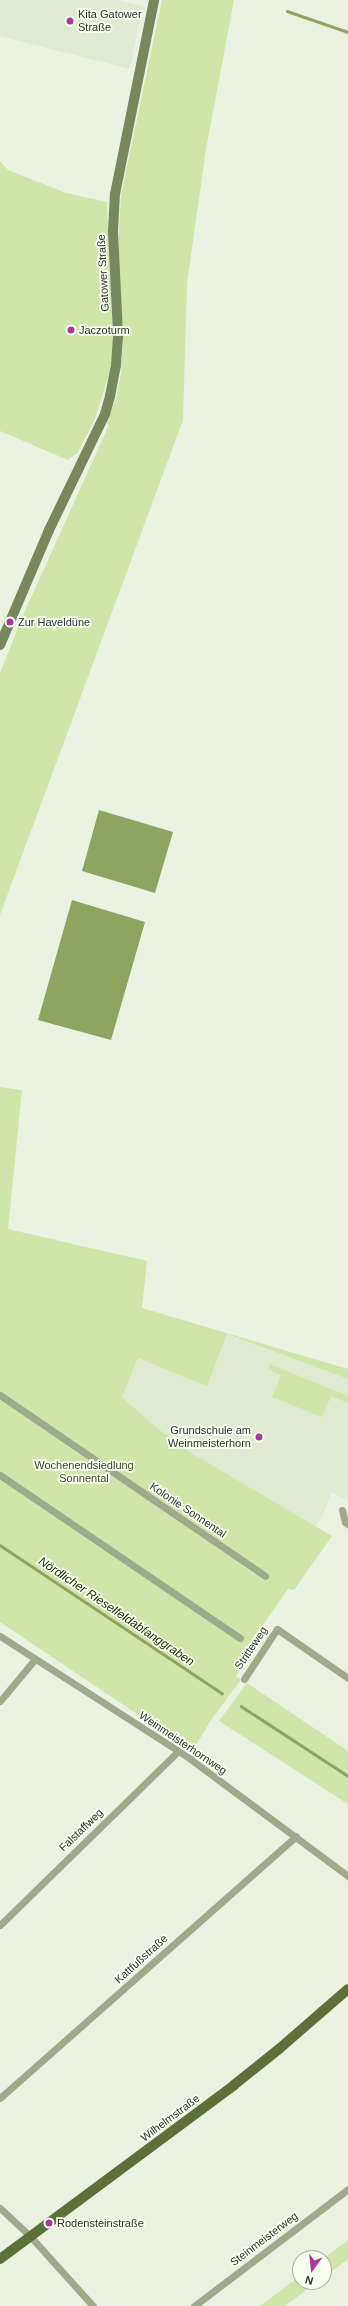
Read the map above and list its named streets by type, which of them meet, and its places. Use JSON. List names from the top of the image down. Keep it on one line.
{"streets":{"main road":["Gatower Straße","Wilhelmstraße"],"street":["Kolonie Sonnental","Stritteweg","Weinmeisterhornweg","Falstaffweg","Kattfußstraße","Steinmeisterweg"]},"crossings":[["Weinmeisterhornweg","Falstaffweg"],["Weinmeisterhornweg","Kattfußstraße"]],"water":["Nördlicher Rieselfeldabfanggraben"],"parks":["Wochenendsiedlung Sonnental"],"places":["Kita Gatower Straße","Jaczoturm","Zur Haveldüne","Grundschule am Weinmeisterhorn","Rodensteinstraße"],"north":"bottom"}
